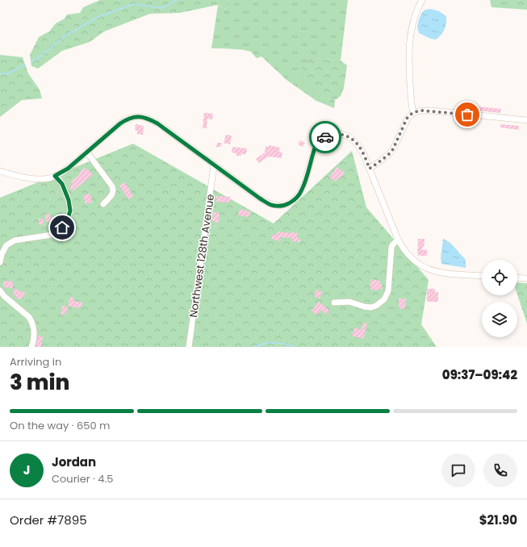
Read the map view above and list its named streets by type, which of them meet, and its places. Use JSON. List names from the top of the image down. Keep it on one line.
{"streets":{"street":["Northwest 128th Avenue"]},"page":{"heading":["3 min","Arriving in","09:37–09:42"],"panel":["Jordan","Courier · 4.5","Order #7895","$21.90"],"bar":"On the way · 650 m","round":"J"}}
